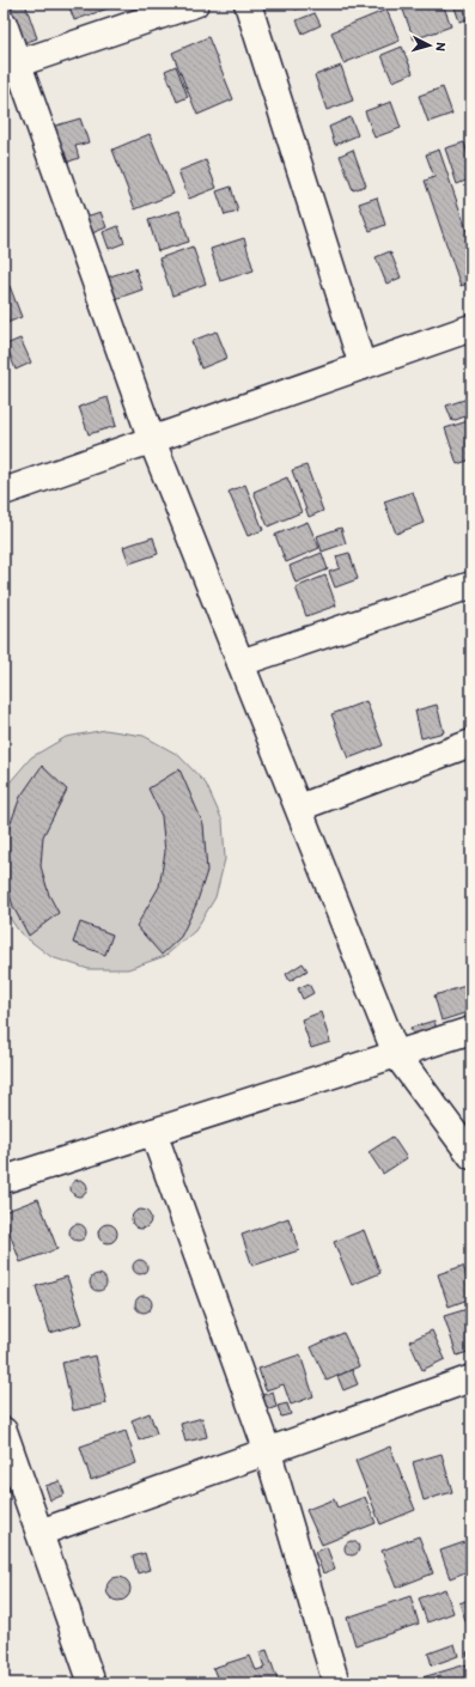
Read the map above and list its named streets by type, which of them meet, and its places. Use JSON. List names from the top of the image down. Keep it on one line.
{"north":"right"}
